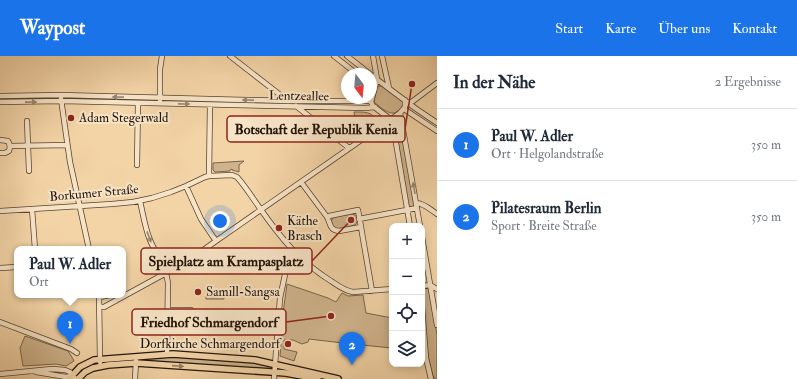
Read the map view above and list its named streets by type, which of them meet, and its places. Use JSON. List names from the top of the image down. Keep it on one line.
{"streets":{"street":["Lentzeallee","Borkumer Straße"]},"places":["Botschaft der Republik Kenia","Adam Stegerwald","Spielplatz am Krampasplatz","Käthe Brasch","Samill-Sangsa","Friedhof Schmargendorf","Dorfkirche Schmargendorf"],"north":"bottom","page":{"header":"Waypost","nav":["Start","Karte","Über uns","Kontakt"],"heading":["In der Nähe","2 Ergebnisse"],"list":[{"mark":"1","name":"Paul W. Adler","note":"Ort · Helgolandstraße","value":"350 m"},{"mark":"2","name":"Pilatesraum Berlin","note":"Sport · Breite Straße","value":"350 m"}],"map_buttons":["+","−"],"popup":["Paul W. Adler","Ort"],"pins":["1","2"]}}
